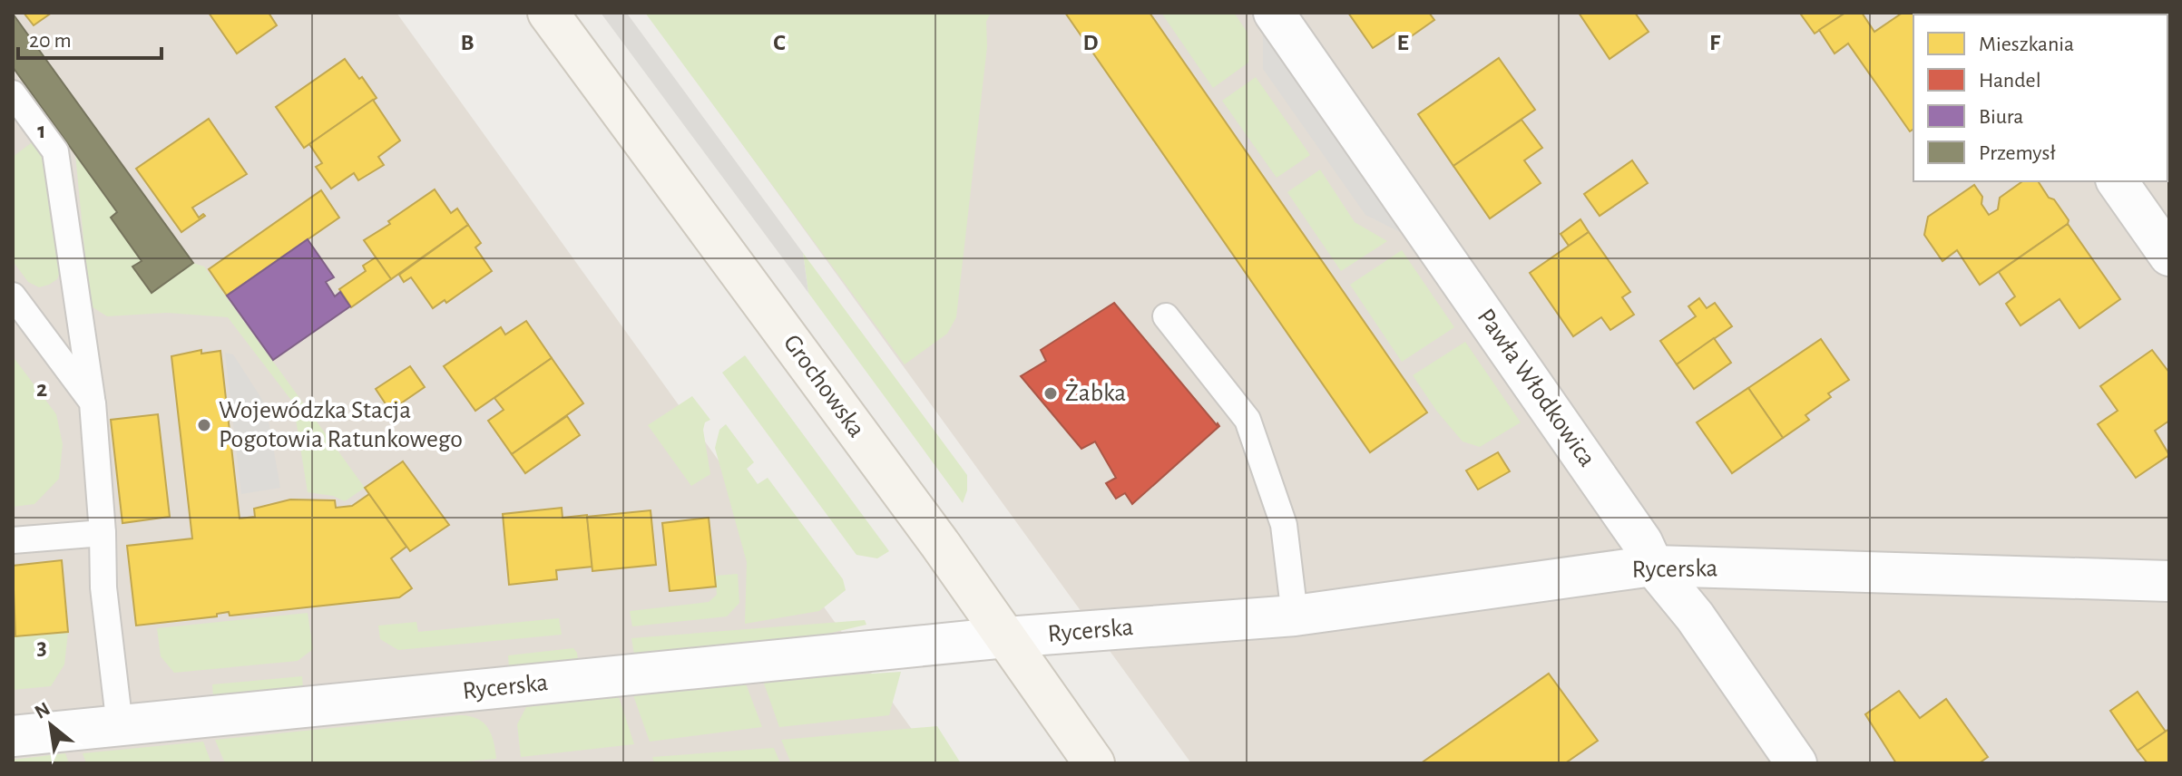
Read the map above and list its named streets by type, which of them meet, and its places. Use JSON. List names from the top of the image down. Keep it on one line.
{"streets":{"street":["Grochowska","Pawła Włodkowica","Rycerska"]},"crossings":[["Grochowska","Rycerska"],["Pawła Włodkowica","Rycerska"]],"places":["Żabka","Wojewódzka Stacja Pogotowia Ratunkowego"],"legend":["Mieszkania","Handel","Biura","Przemysł"],"scale_bar":"20 m","north":"top left","grid":{"columns":["B","C","D","E","F"],"rows":["1","2","3"]}}
